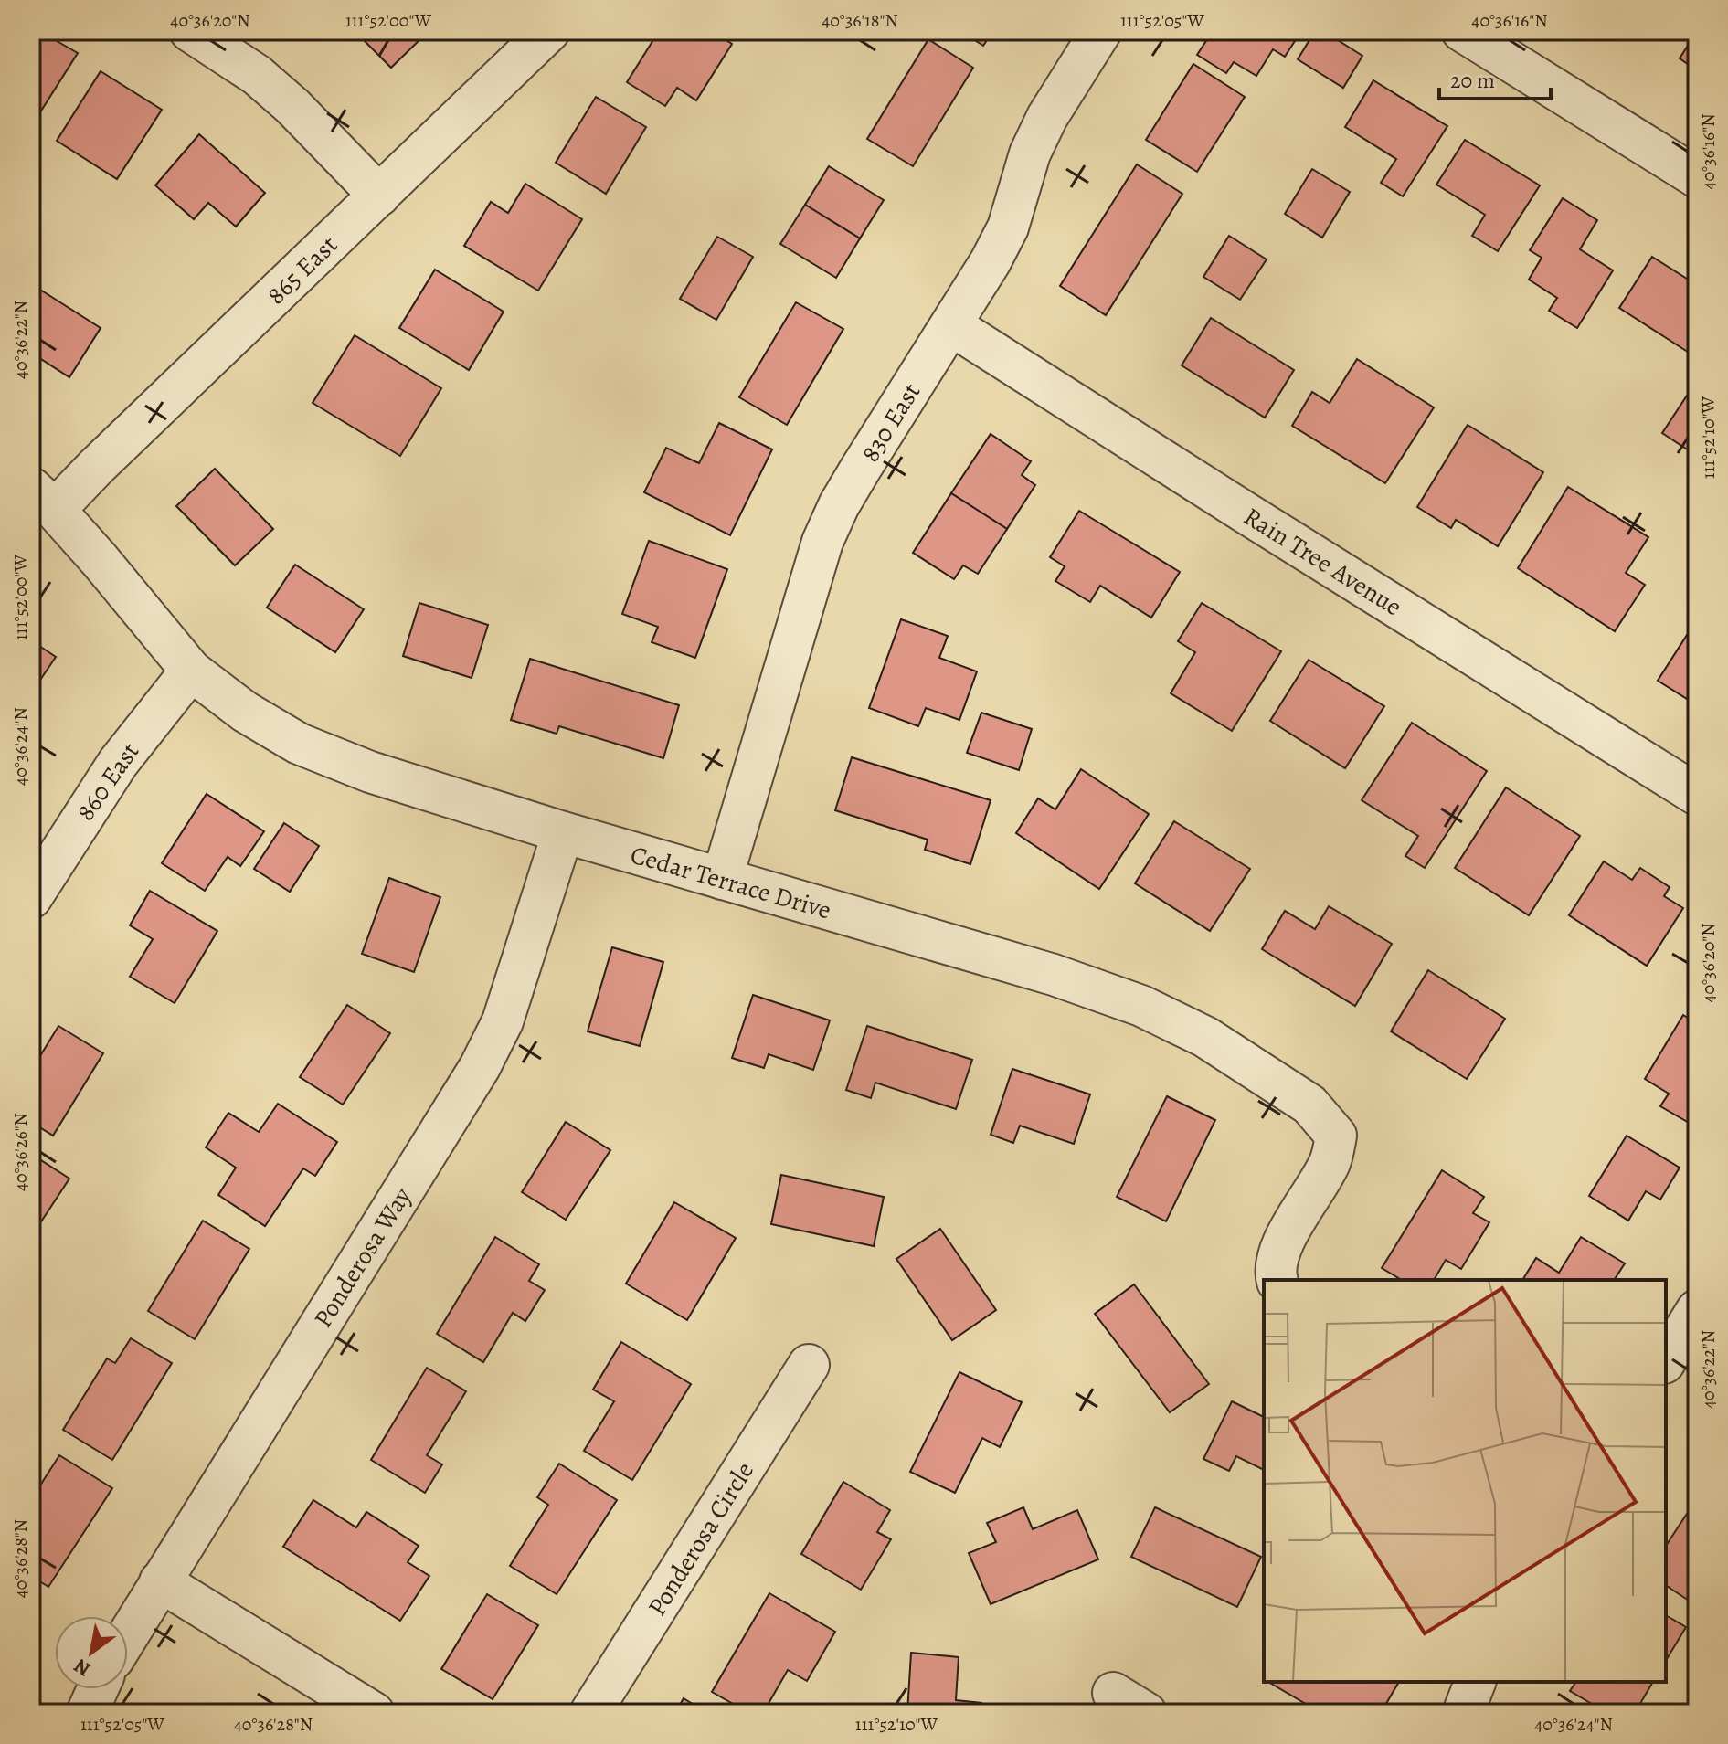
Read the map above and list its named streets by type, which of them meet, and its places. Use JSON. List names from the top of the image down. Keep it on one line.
{"streets":{"street":["865 East","830 East","Rain Tree Avenue","860 East","Cedar Terrace Drive","Ponderosa Way","Ponderosa Circle"]},"crossings":[["865 East","Cedar Terrace Drive"],["830 East","Rain Tree Avenue"],["830 East","Cedar Terrace Drive"],["860 East","Cedar Terrace Drive"],["Cedar Terrace Drive","Ponderosa Way"]],"scale_bar":"20 m","north":"bottom left","coordinates":["40°36'20\"N","111°52'00\"W","40°36'18\"N","111°52'05\"W","40°36'16\"N","40°36'22\"N","111°52'10\"W","40°36'24\"N","40°36'26\"N","40°36'28\"N"]}
